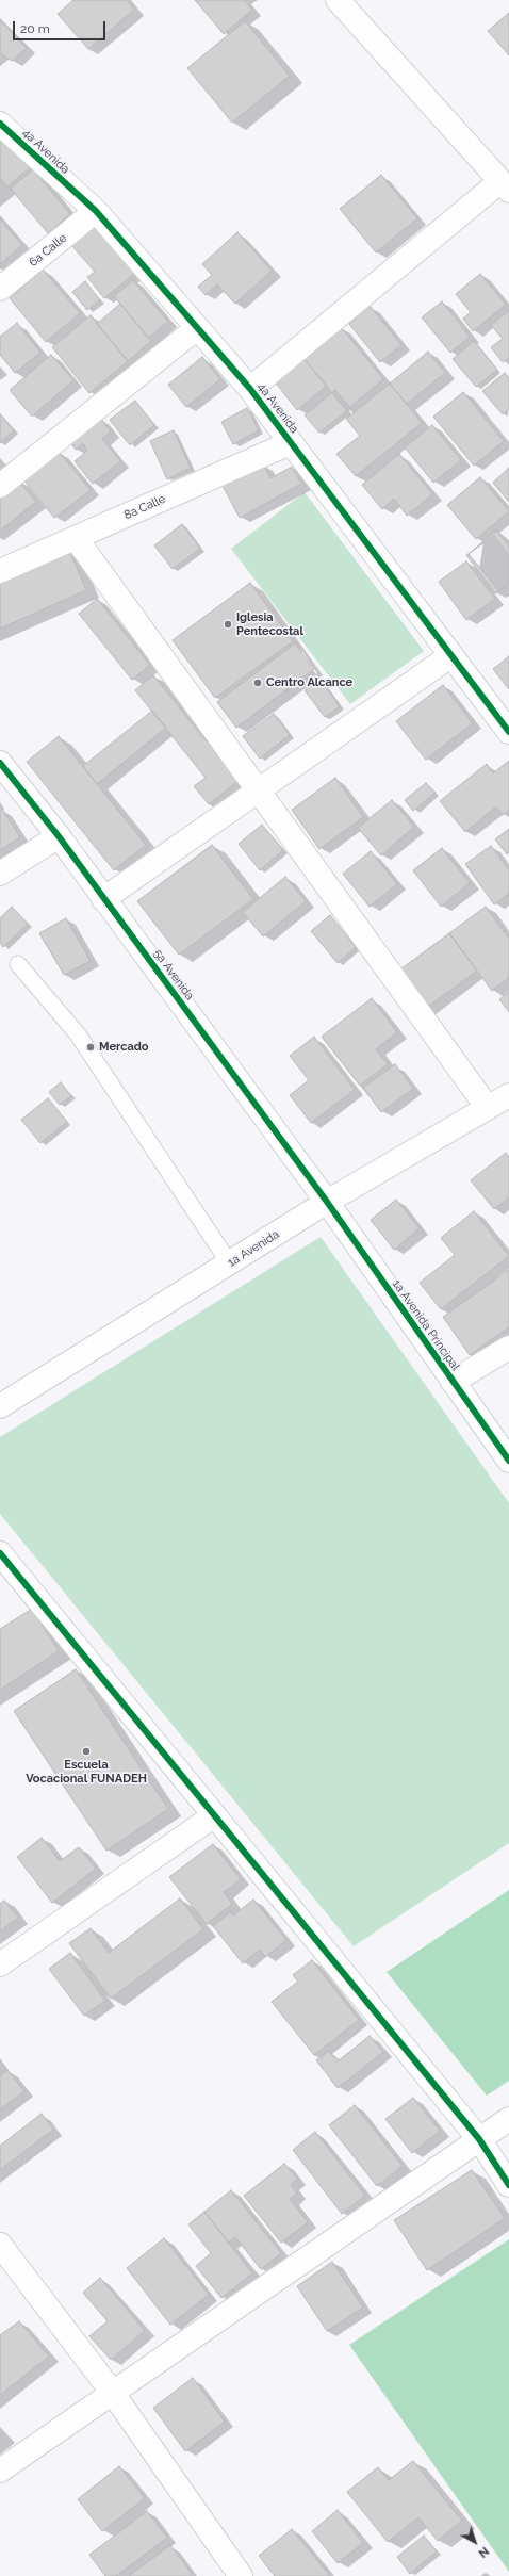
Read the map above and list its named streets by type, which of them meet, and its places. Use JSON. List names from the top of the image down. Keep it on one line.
{"streets":{"street":["4a Avenida","6a Calle","8a Calle","5a Avenida","1a Avenida","1a Avenida Principal"]},"crossings":[["4a Avenida","6a Calle"],["4a Avenida","8a Calle"],["5a Avenida","1a Avenida"],["5a Avenida","1a Avenida Principal"],["1a Avenida","1a Avenida Principal"]],"places":["Iglesia Pentecostal","Centro Alcance","Mercado","Escuela Vocacional FUNADEH"],"scale_bar":"20 m","north":"bottom right"}
